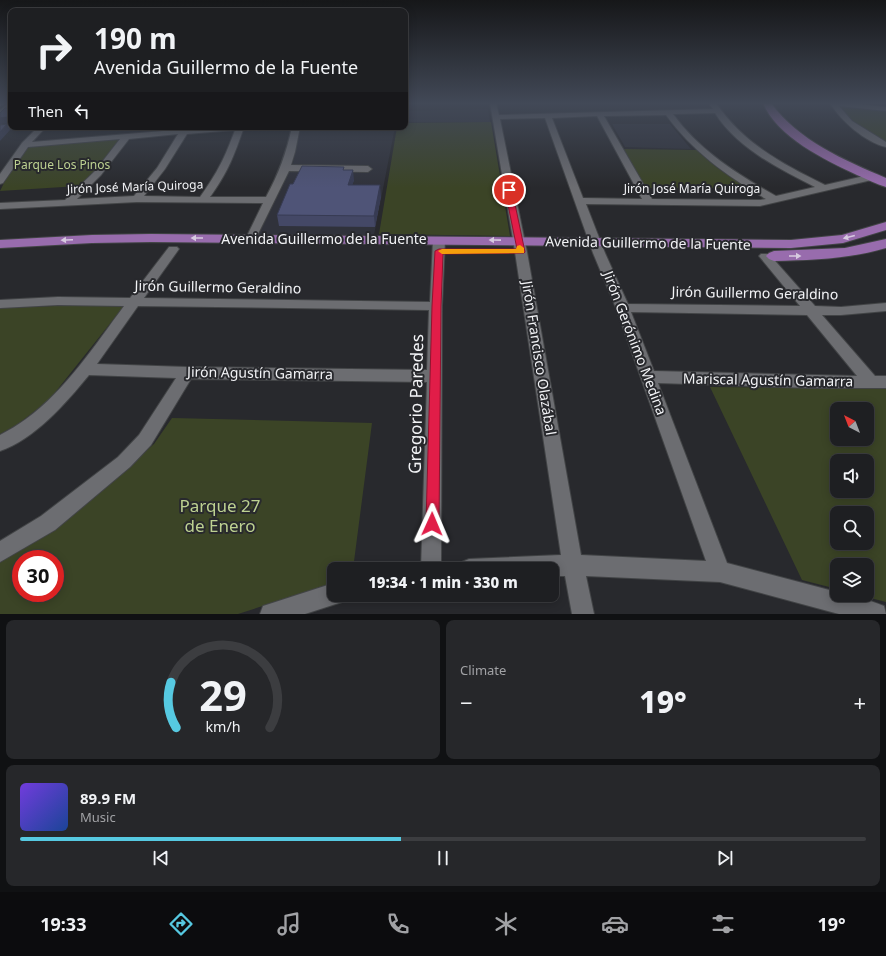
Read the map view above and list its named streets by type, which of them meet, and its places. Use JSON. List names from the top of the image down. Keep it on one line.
{"streets":{"main road":["Avenida Guillermo de la Fuente"],"street":["Jirón José María Quiroga","Jirón Guillermo Geraldino","Jirón Gerónimo Medina","Jirón Francisco Olazábal","Jirón Agustín Gamarra","Mariscal Agustín Gamarra","Gregorio Paredes"]},"crossings":[["Jirón José María Quiroga","Jirón Gerónimo Medina"],["Avenida Guillermo de la Fuente","Jirón Gerónimo Medina"],["Avenida Guillermo de la Fuente","Jirón Francisco Olazábal"],["Avenida Guillermo de la Fuente","Gregorio Paredes"],["Jirón Guillermo Geraldino","Jirón Gerónimo Medina"],["Jirón Guillermo Geraldino","Gregorio Paredes"],["Jirón Gerónimo Medina","Mariscal Agustín Gamarra"],["Jirón Agustín Gamarra","Gregorio Paredes"]],"parks":["Parque Los Pinos","Parque 27 de Enero"],"north":"top left","page":{"turn":["190 m","Avenida Guillermo de la Fuente"],"then":"Then","limit":"30","trip":"19:34 · 1 min · 330 m","tile":"Climate","heat":["−","19°","+"],"song":["89.9 FM","Music"],"tabs":["19:33","19°"],"gauge":["29","km/h"]}}
